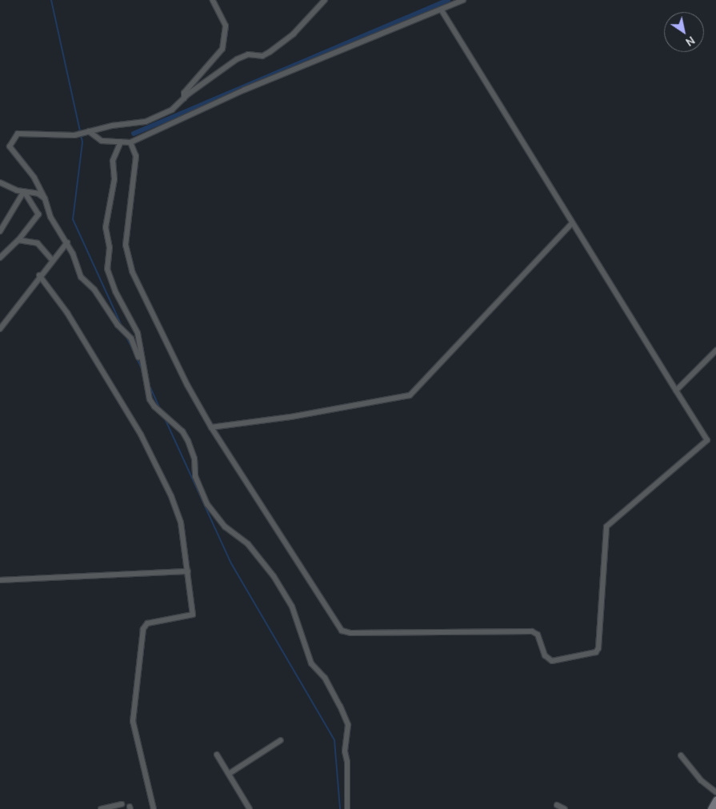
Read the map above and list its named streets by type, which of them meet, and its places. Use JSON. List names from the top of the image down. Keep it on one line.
{"north":"bottom right"}
